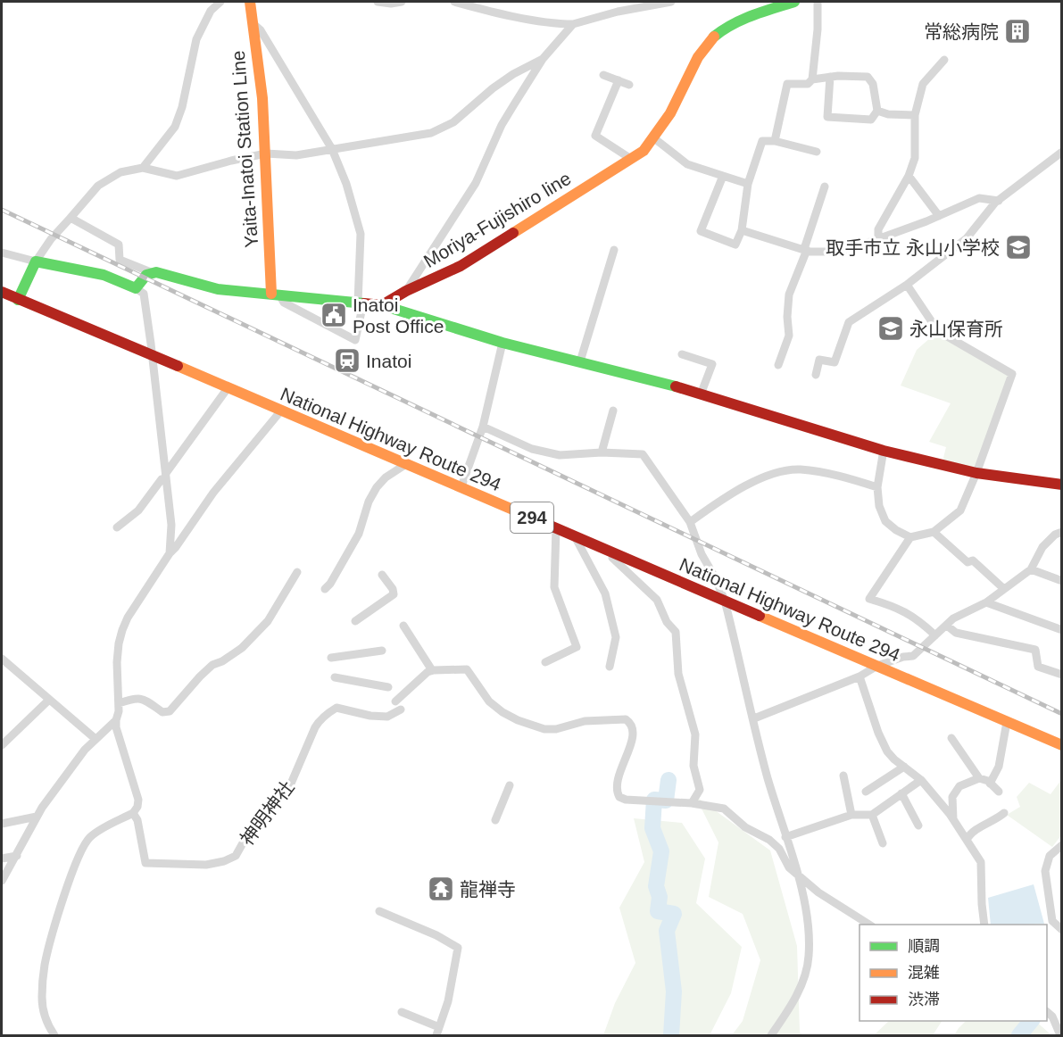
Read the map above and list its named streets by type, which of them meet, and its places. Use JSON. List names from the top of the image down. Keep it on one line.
{"streets":{"main road":["Yaita-Inatoi Station Line","Moriya-Fujishiro line","National Highway Route 294","294"],"street":["神明神社"]},"places":{"building":["常総病院"],"school or university":["取手市立 永山小学校","永山保育所"],"public building":["Inatoi Post Office"],"station":["Inatoi"],"temple":["龍禅寺"]},"legend":["順調","混雑","渋滞"]}
